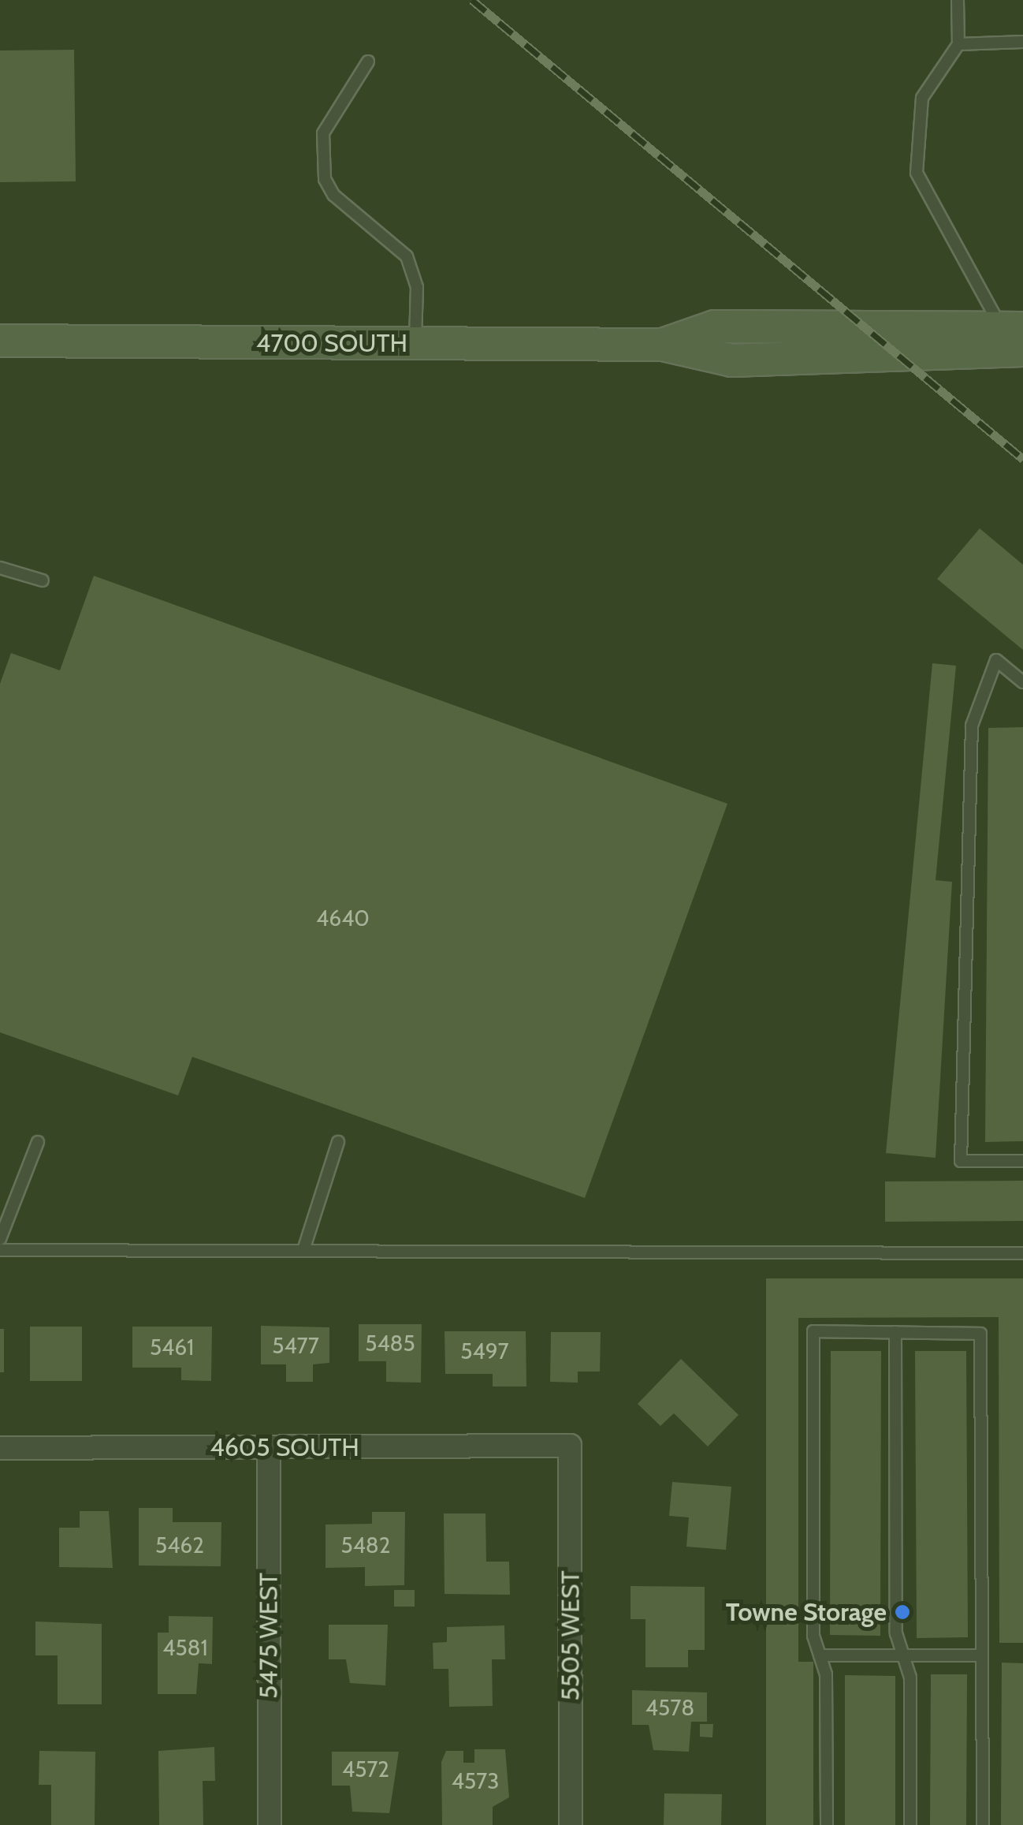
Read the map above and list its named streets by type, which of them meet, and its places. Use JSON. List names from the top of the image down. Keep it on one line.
{"streets":{"main road":["4700 SOUTH"],"street":["4605 SOUTH","5475 WEST","5505 WEST"]},"crossings":[["4605 SOUTH","5475 WEST"],["4605 SOUTH","5505 WEST"]],"places":["Towne Storage"],"house_numbers":["4640","5485","5477","5461","5497","5462","5482","4581","4578","4572","4573"]}
